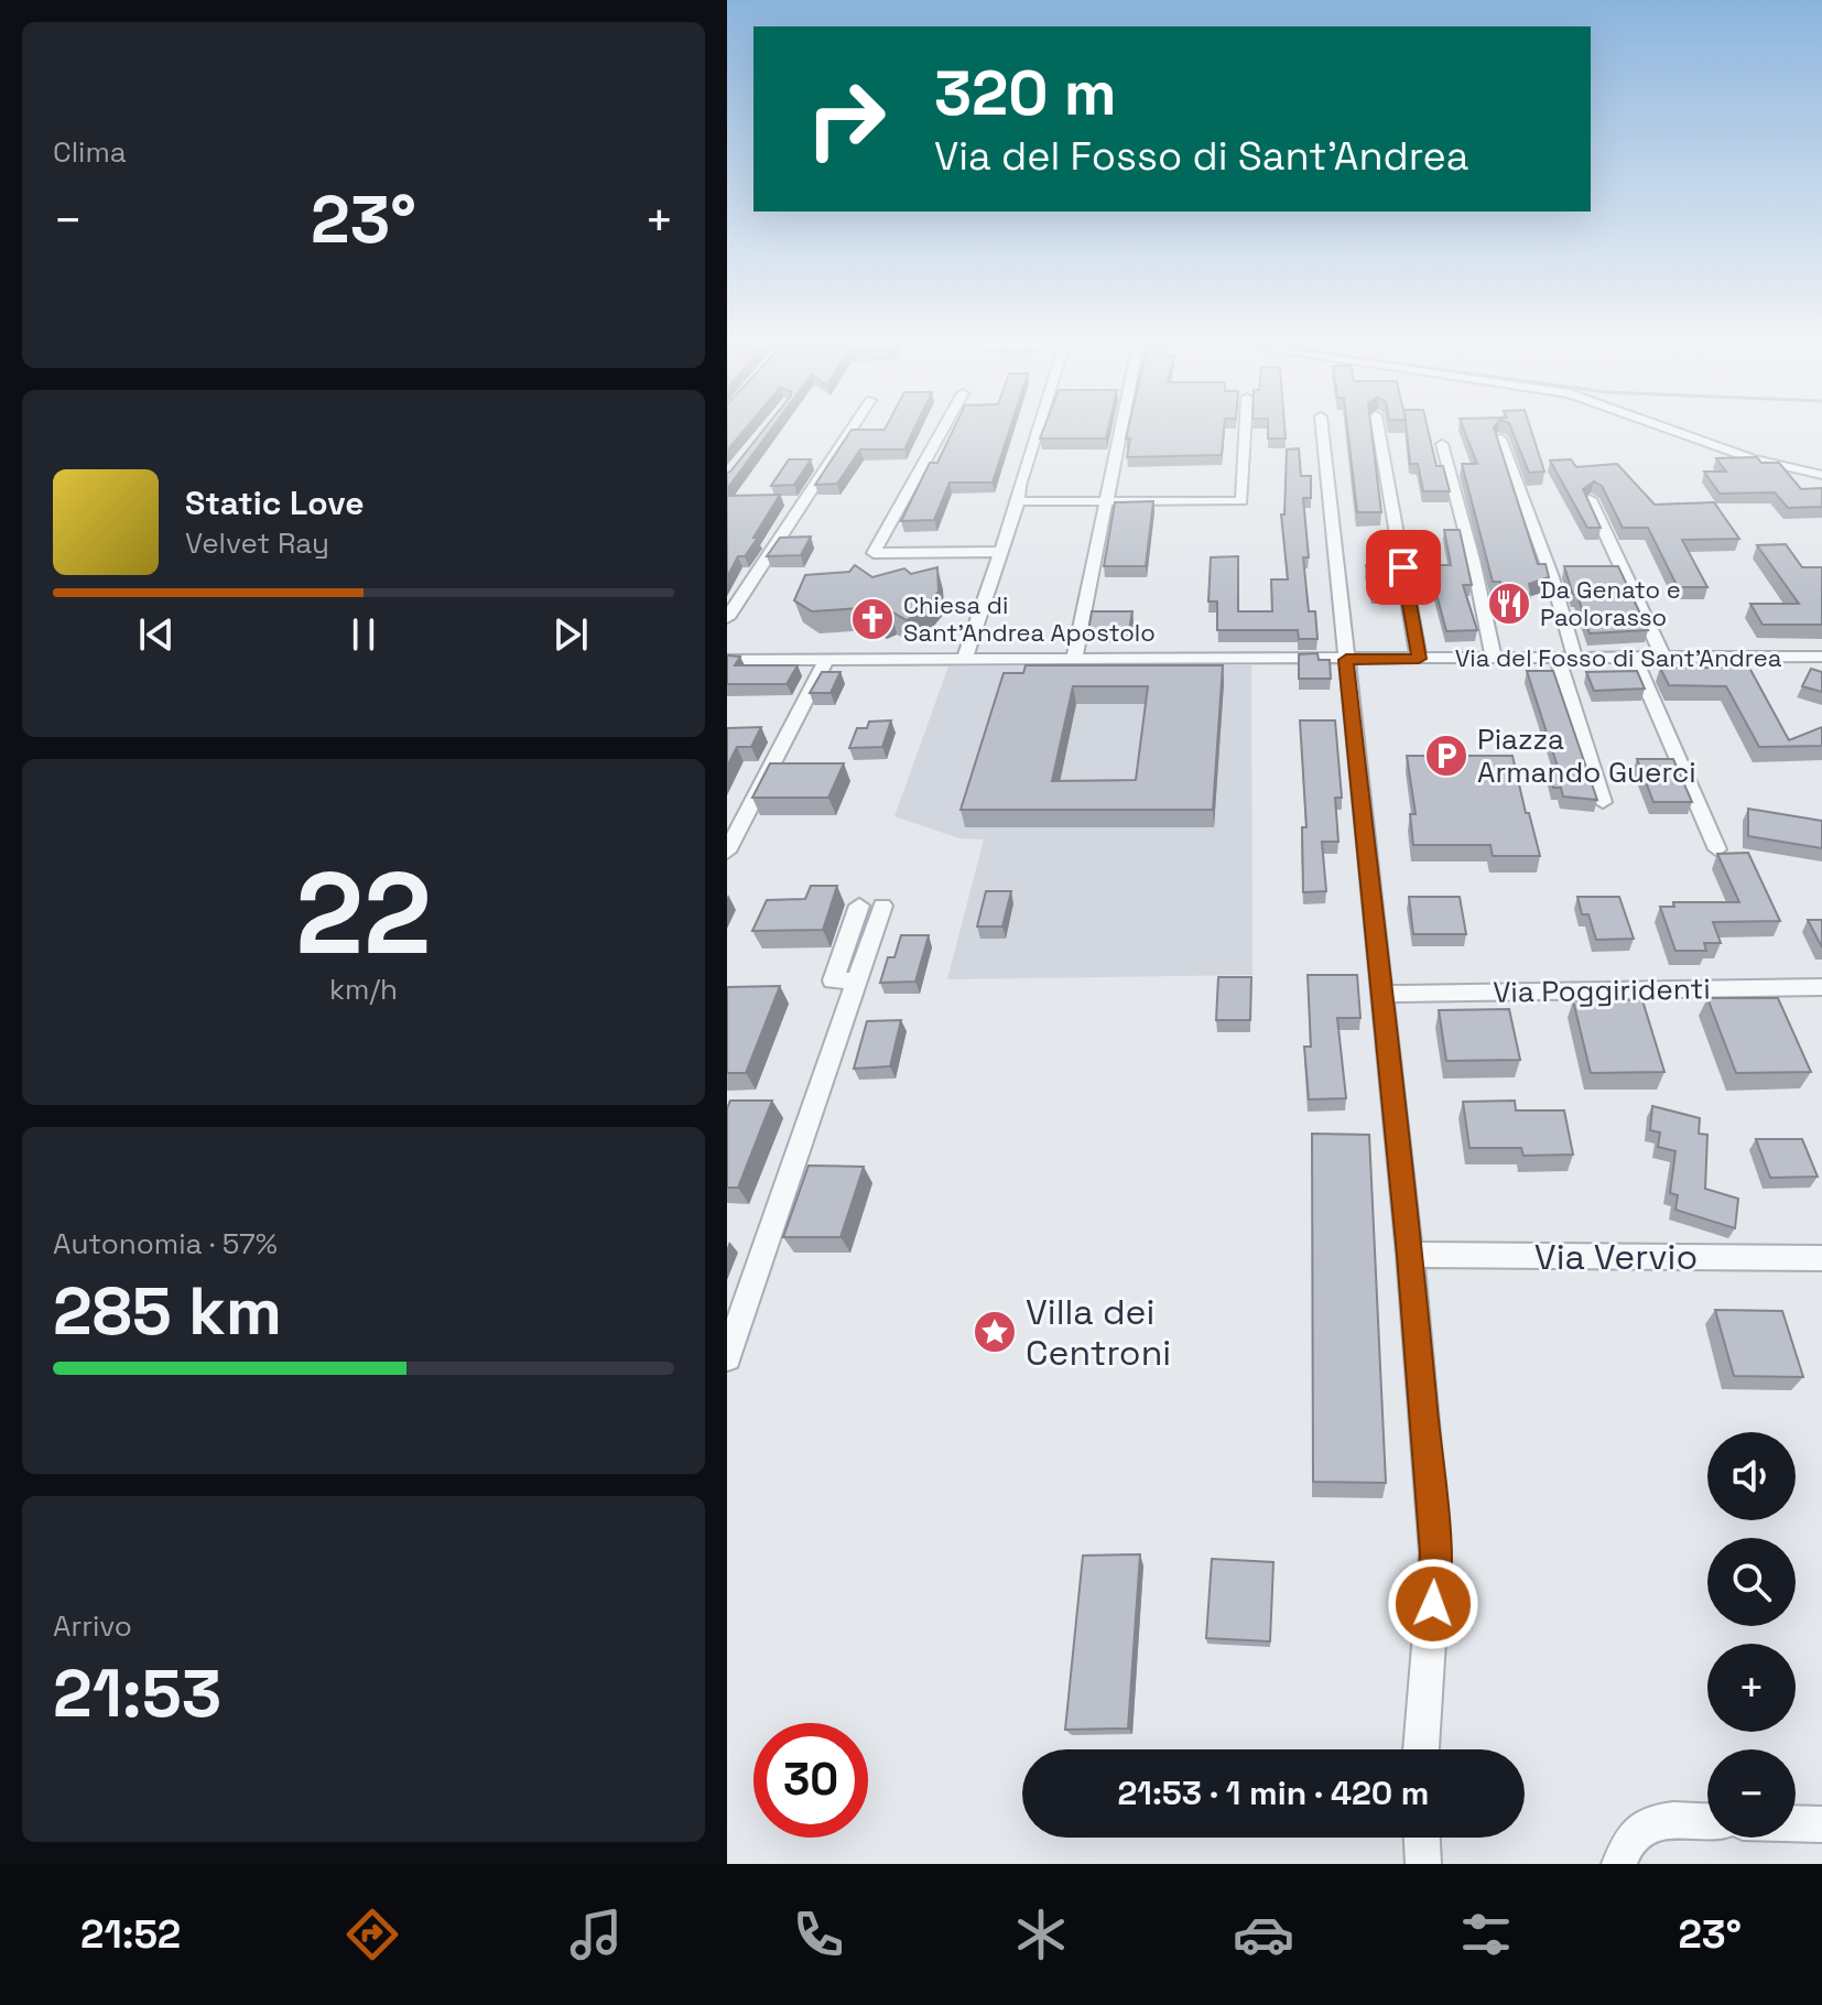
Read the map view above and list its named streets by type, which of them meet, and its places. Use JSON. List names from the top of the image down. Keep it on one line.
{"streets":{"street":["Via del Fosso di Sant'Andrea","Via Poggiridenti","Via Vervio"]},"places":{"restaurant":["Da Genato e Paolorasso"],"church":["Chiesa di Sant'Andrea Apostolo"],"parking":["Piazza Armando Guerci"],"place":["Villa dei Centroni"]},"page":{"tile":["Clima",["22","km/h"],["Autonomia · 57%","285 km"],["Arrivo","21:53"]],"turn":["320 m","Via del Fosso di Sant'Andrea"],"heat":["−","23°","+"],"song":["Static Love","Velvet Ray"],"map_buttons":["+","−"],"limit":"30","trip":"21:53 · 1 min · 420 m","tabs":["21:52","23°"]}}
